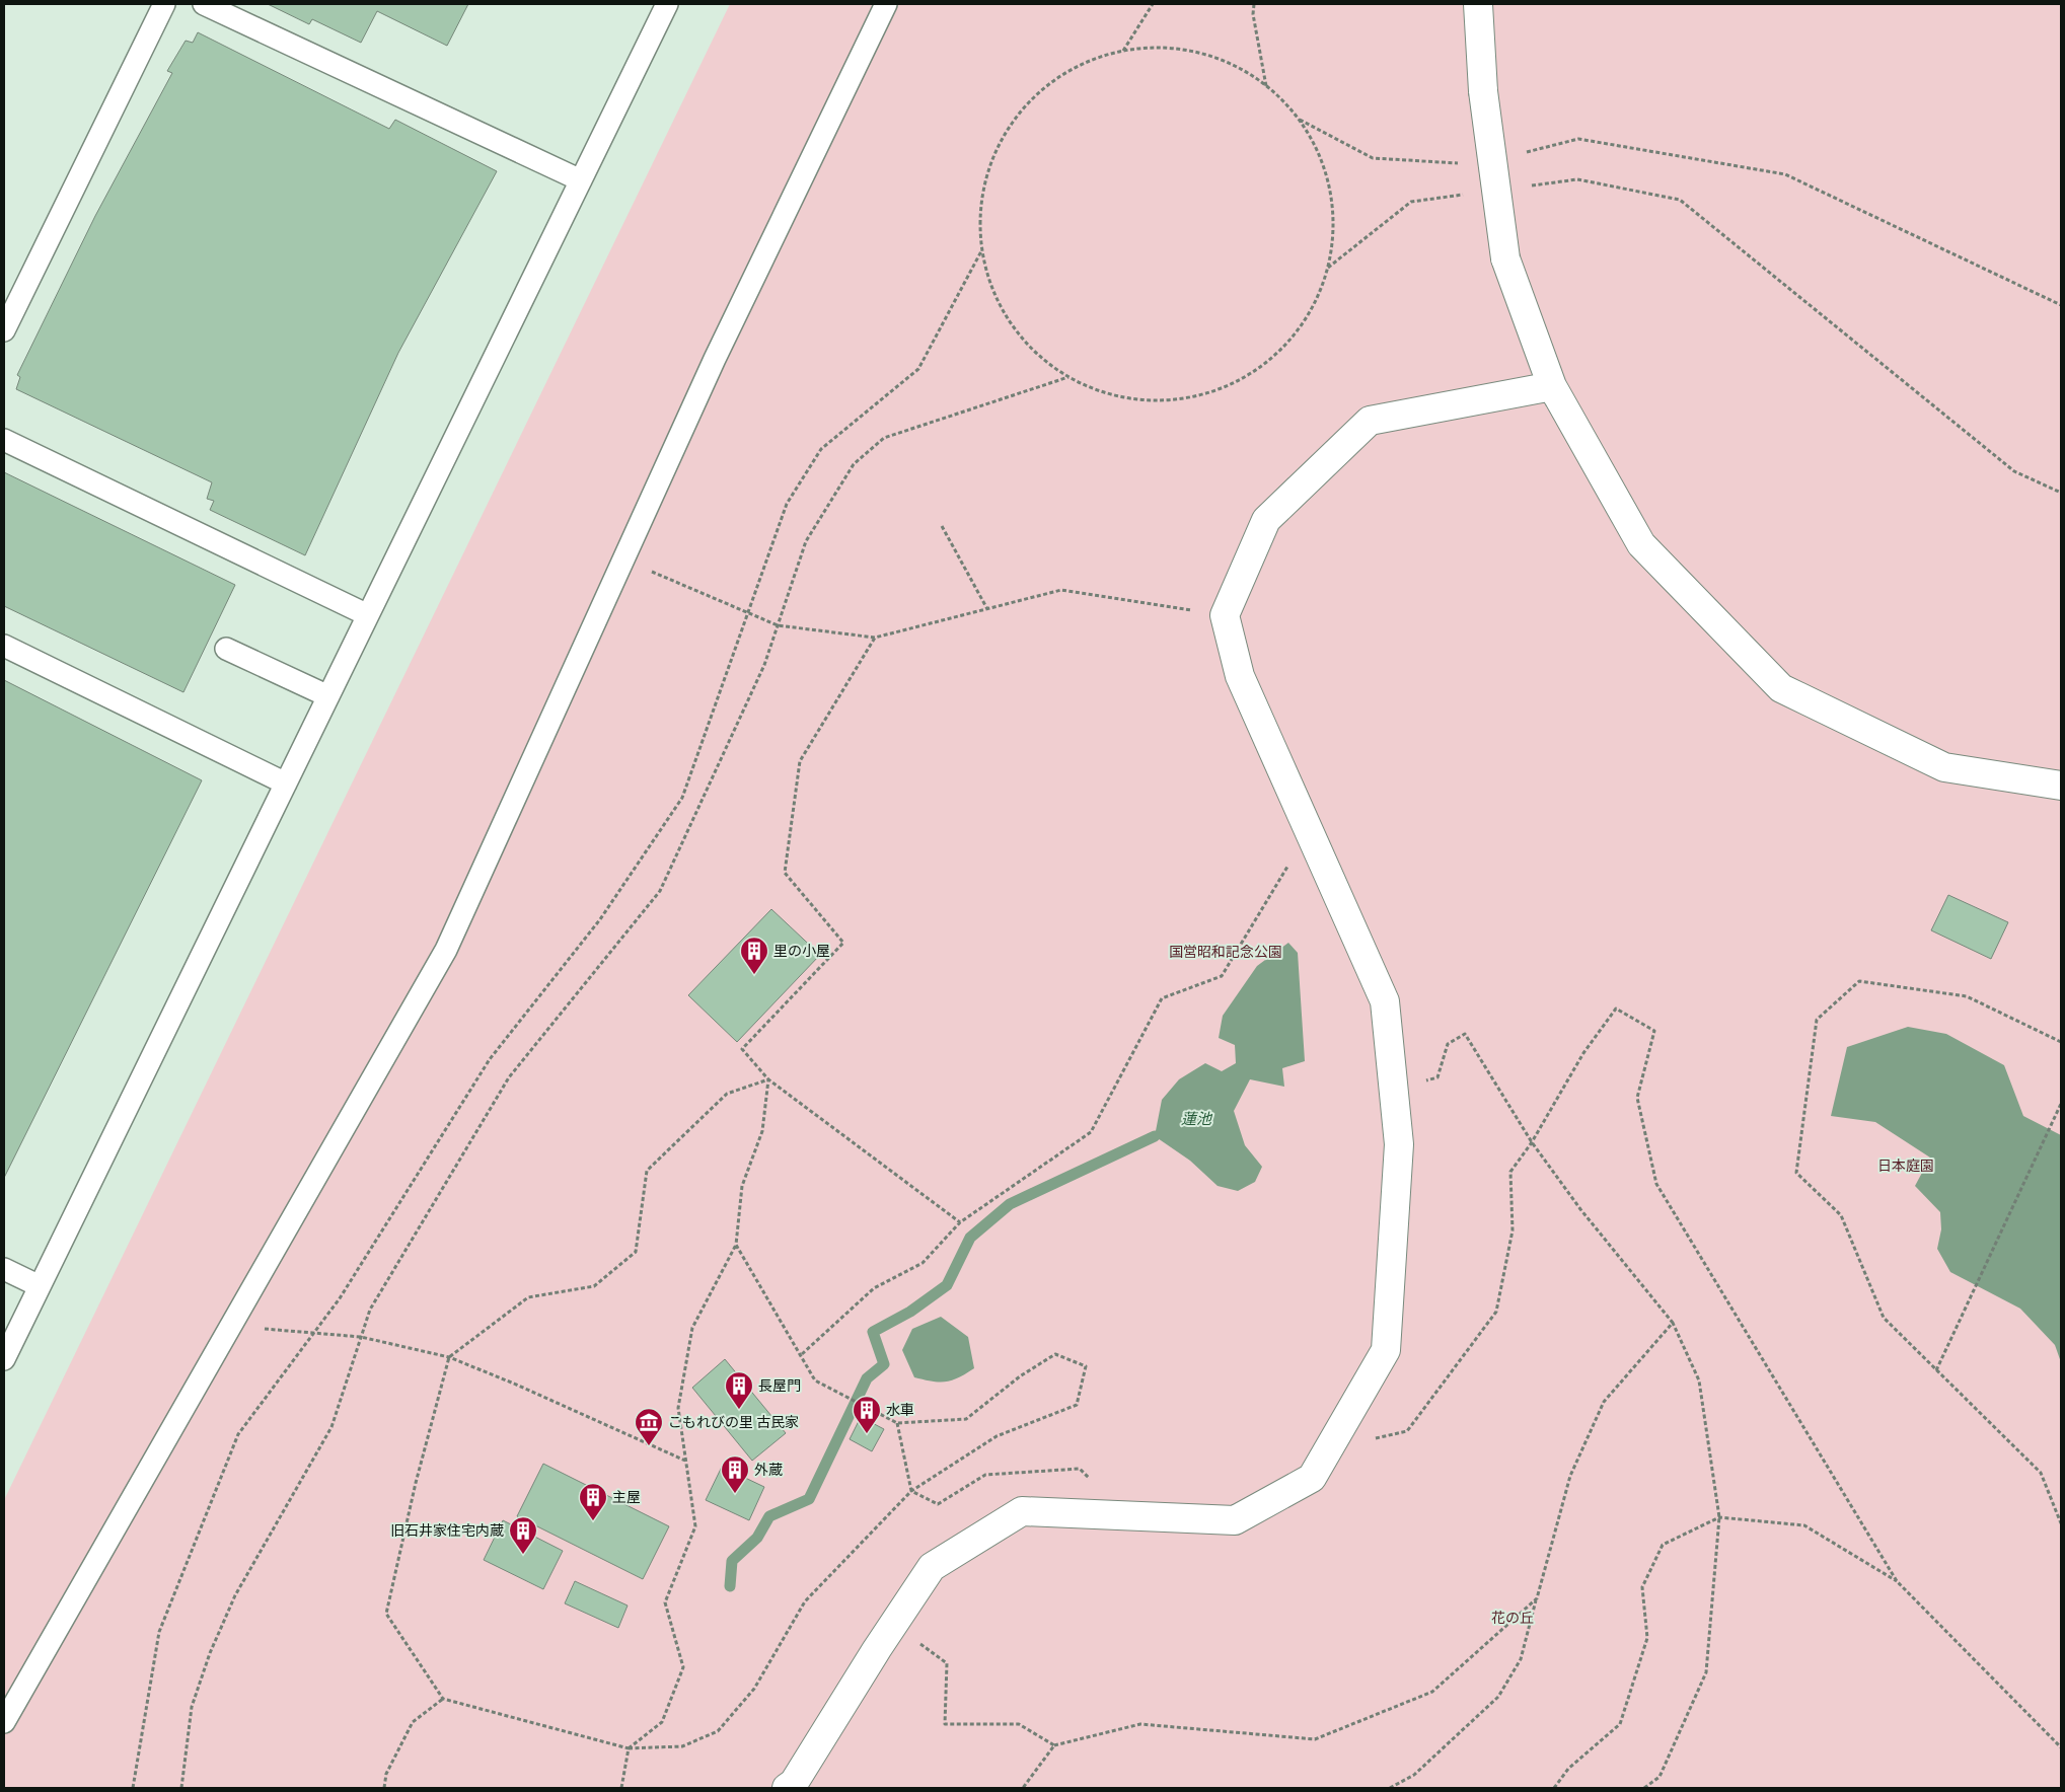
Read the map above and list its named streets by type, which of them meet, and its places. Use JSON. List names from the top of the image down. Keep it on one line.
{"water":["蓮池"],"parks":["国営昭和記念公園","日本庭園","花の丘"],"places":{"building":["里の小屋","長屋門","水車","外蔵","主屋","旧石井家住宅内蔵"],"museum":["こもれびの里 古民家"]}}
